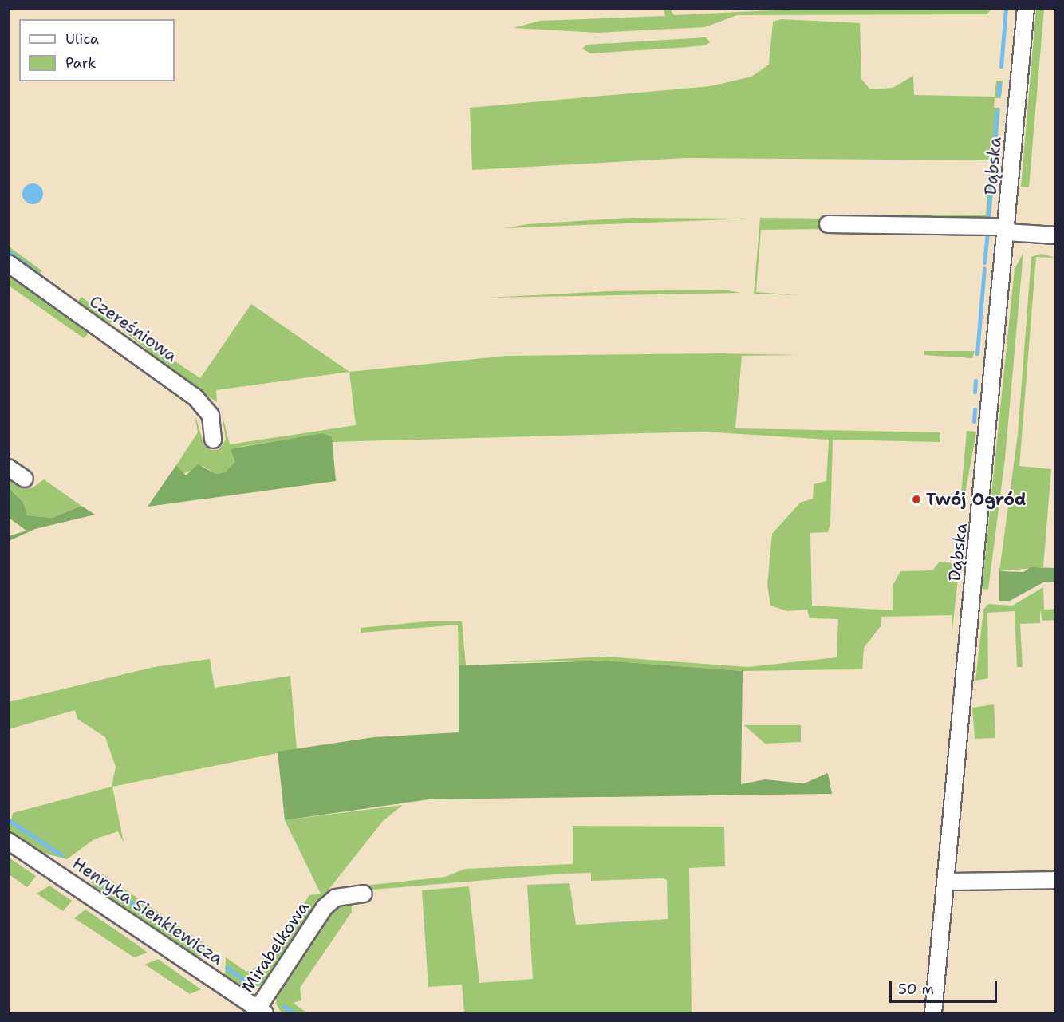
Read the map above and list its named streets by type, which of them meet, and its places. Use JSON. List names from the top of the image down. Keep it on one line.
{"streets":{"street":["Dąbska","Czereśniowa","Henryka Sienkiewicza","Mirabelkowa"]},"crossings":[["Henryka Sienkiewicza","Mirabelkowa"]],"places":["Twój Ogród"],"legend":["Ulica","Park"],"scale_bar":"50 m"}
